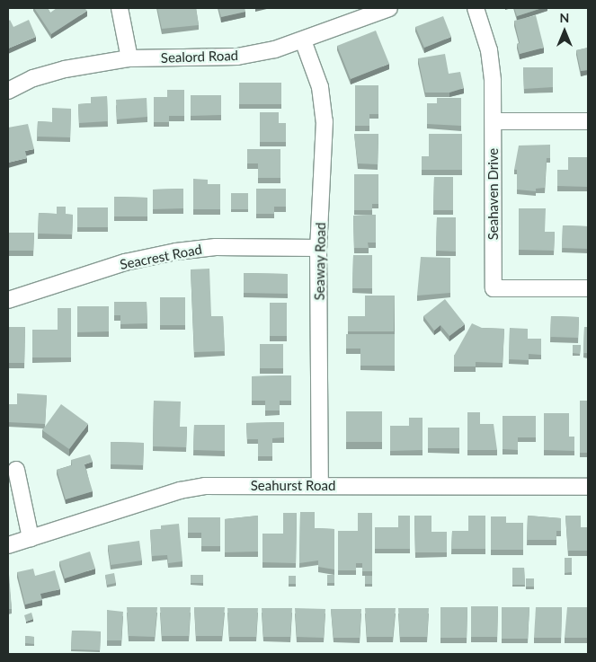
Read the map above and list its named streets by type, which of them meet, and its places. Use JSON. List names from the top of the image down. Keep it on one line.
{"streets":{"street":["Sealord Road","Seahaven Drive","Seacrest Road","Seaway Road","Seahurst Road"]},"crossings":[["Sealord Road","Seaway Road"],["Seacrest Road","Seaway Road"],["Seaway Road","Seahurst Road"]],"north":"top"}
